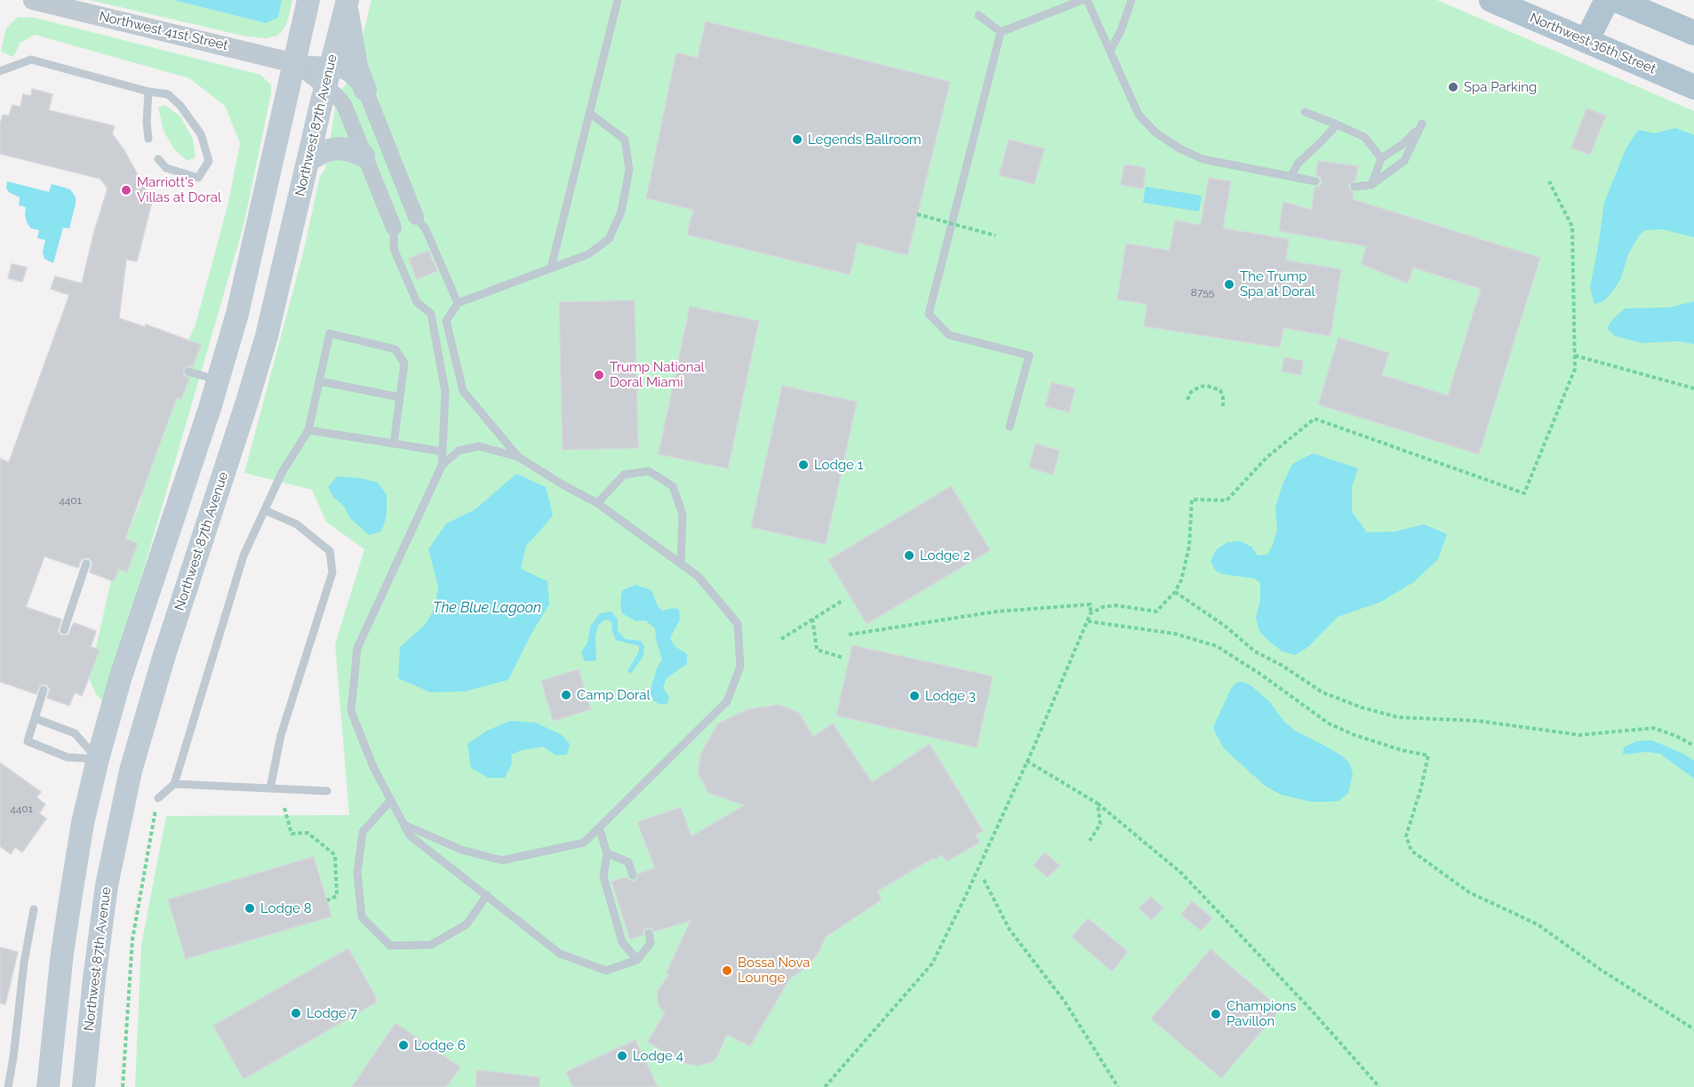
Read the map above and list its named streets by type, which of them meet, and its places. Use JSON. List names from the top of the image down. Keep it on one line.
{"streets":{"main road":["Northwest 36th Street","Northwest 87th Avenue"],"street":["Northwest 41st Street"]},"crossings":[["Northwest 41st Street","Northwest 87th Avenue"]],"water":["The Blue Lagoon"],"places":["Spa Parking","Legends Ballroom","Marriott's Villas at Doral","The Trump Spa at Doral","Trump National Doral Miami","Lodge 1","Lodge 2","Camp Doral","Lodge 3","Lodge 8","Bossa Nova Lounge","Lodge 7","Champions Pavillon","Lodge 6","Lodge 4"],"house_numbers":["8755","4401","4401"]}
